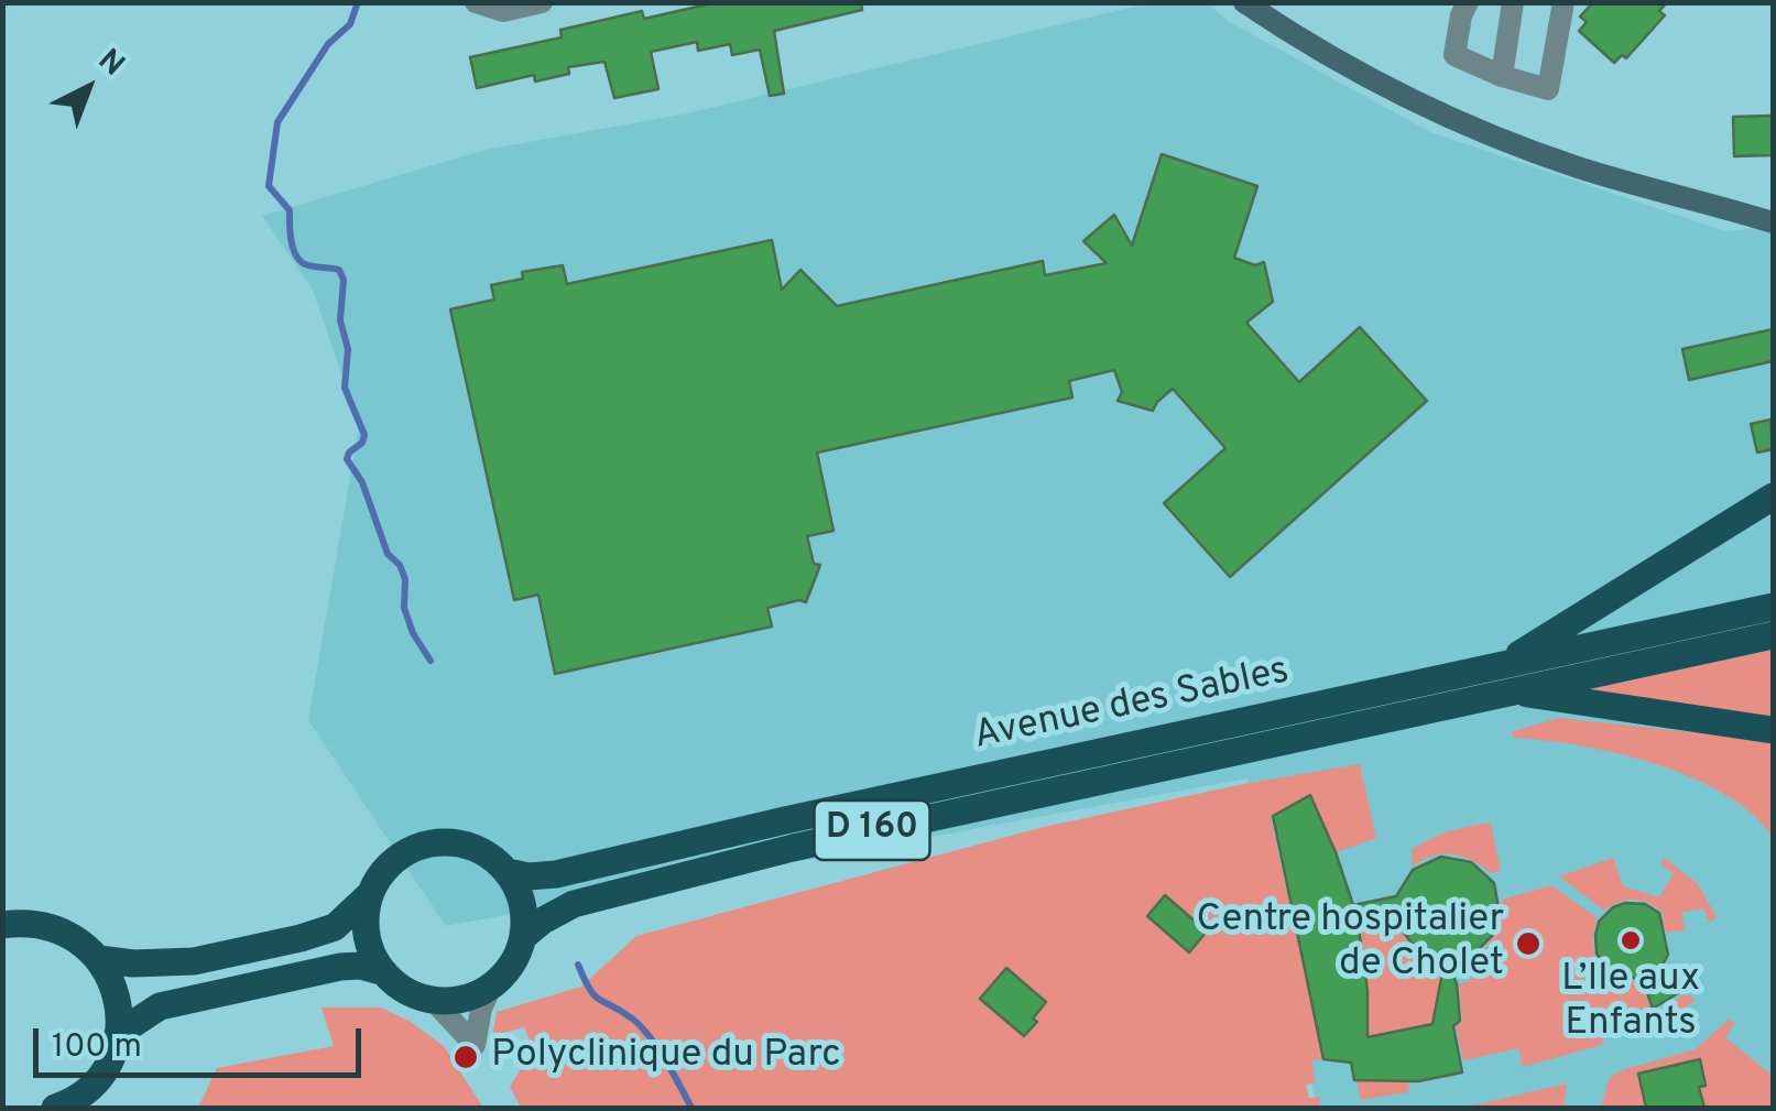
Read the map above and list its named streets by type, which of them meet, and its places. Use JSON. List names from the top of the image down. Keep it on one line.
{"streets":{"main road":["Avenue des Sables","D 160"]},"places":["L’Ile aux Enfants","Centre hospitalier de Cholet","Polyclinique du Parc"],"scale_bar":"100 m","north":"top right"}
